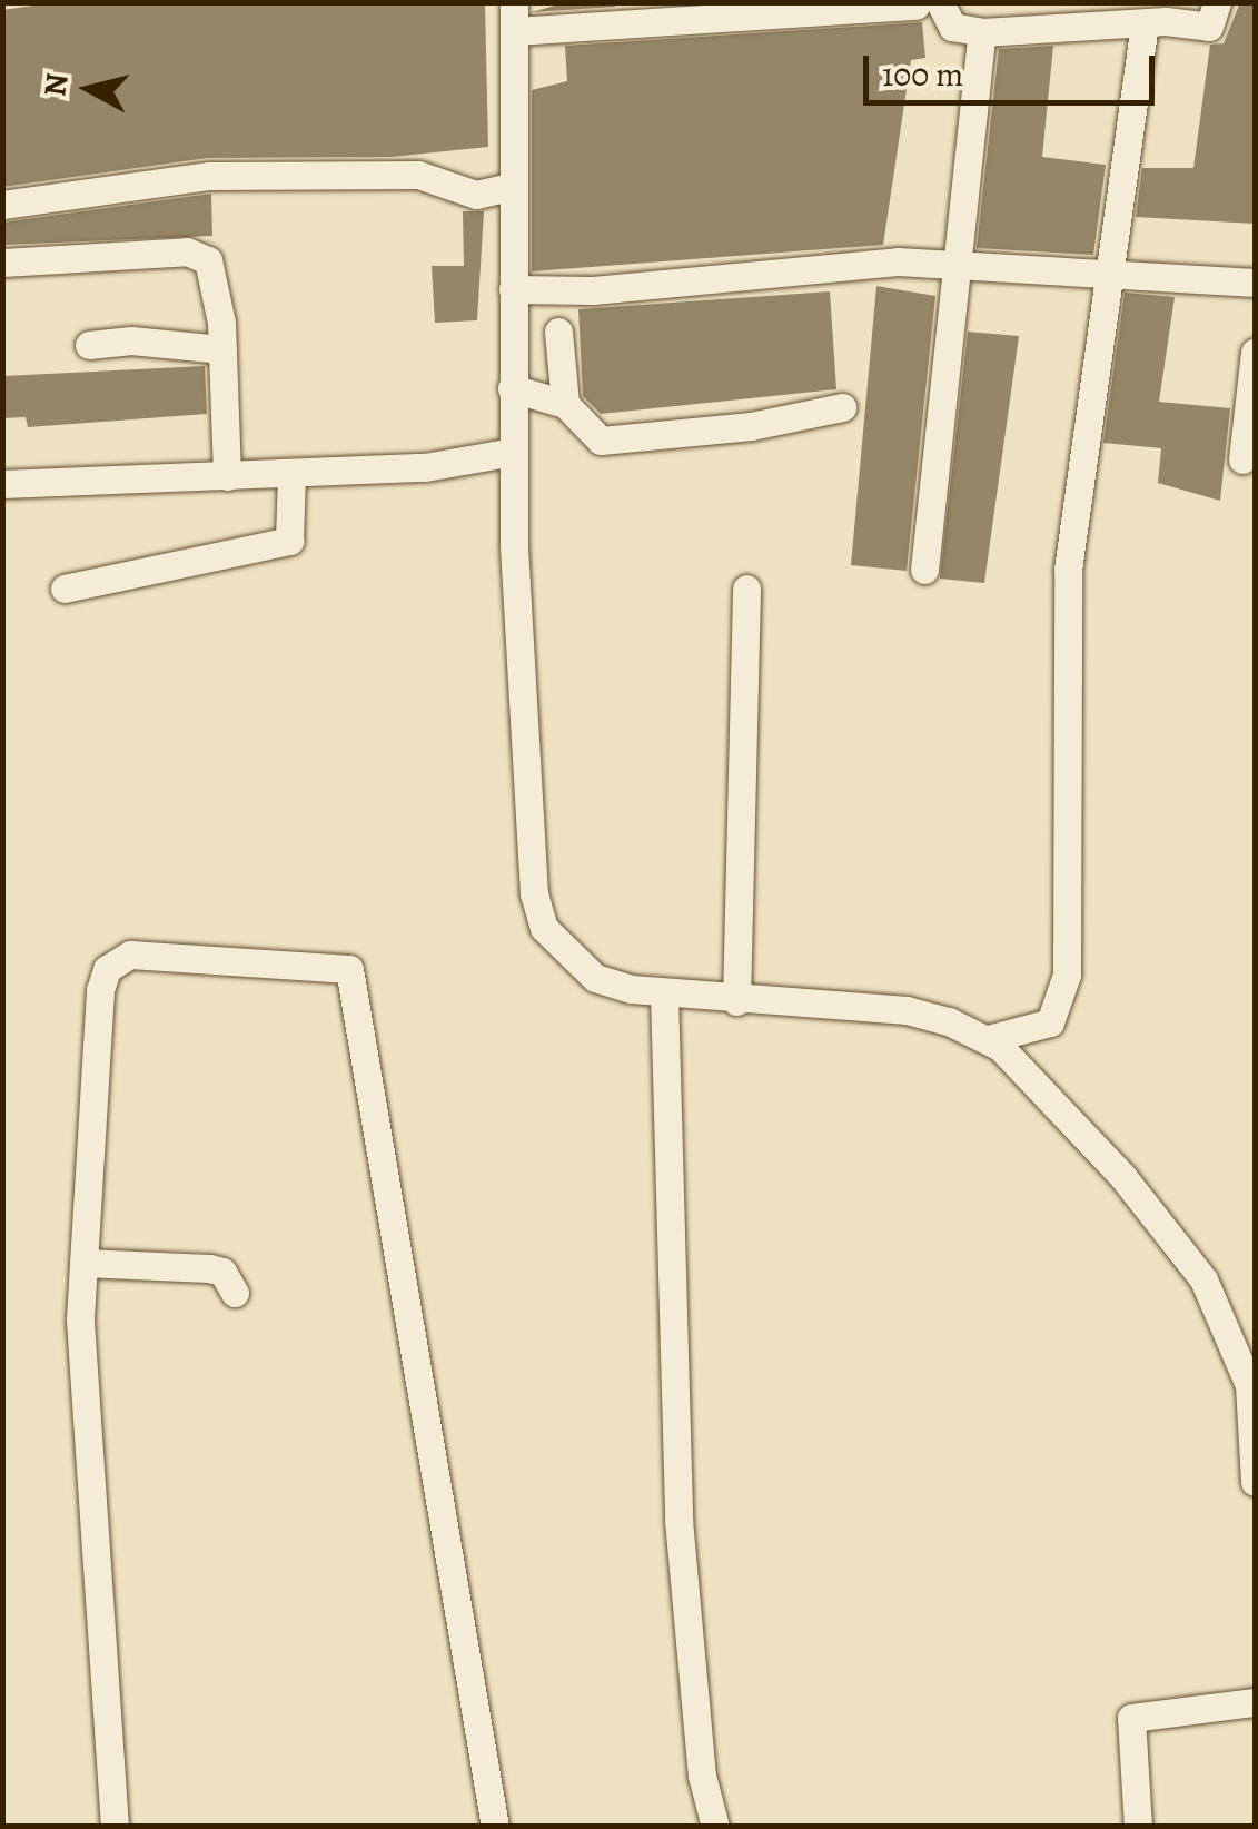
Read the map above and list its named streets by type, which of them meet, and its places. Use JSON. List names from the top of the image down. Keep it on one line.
{"scale_bar":"100 m","north":"left"}
